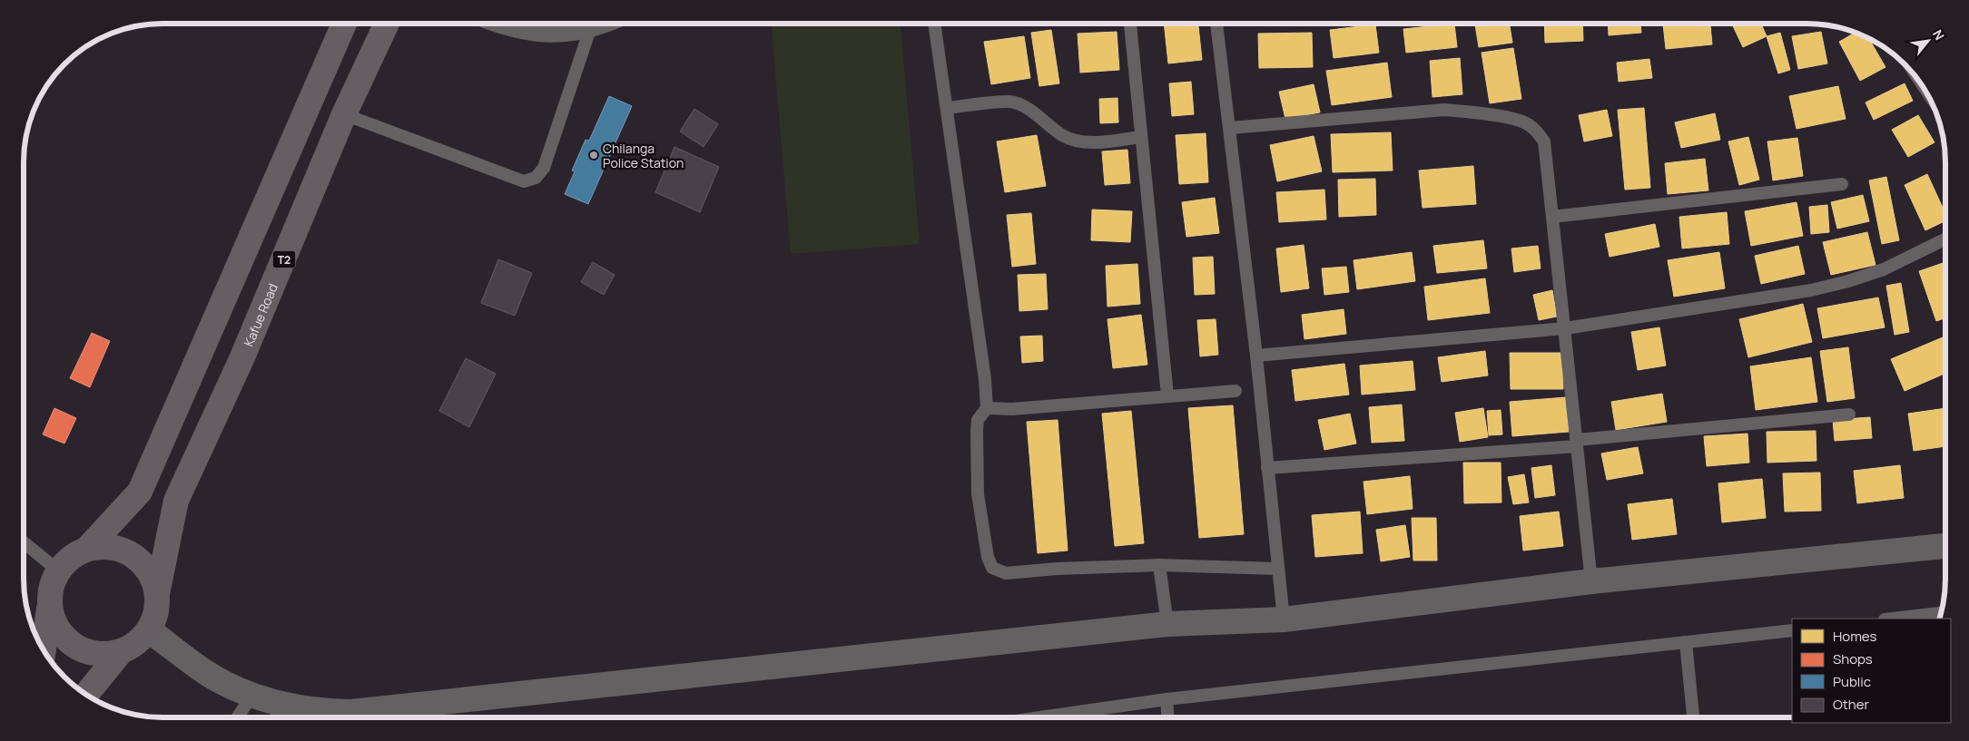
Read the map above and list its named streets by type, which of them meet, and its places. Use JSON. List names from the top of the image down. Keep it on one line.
{"streets":{"highway":["T2","Kafue Road"]},"places":["Chilanga Police Station"],"legend":["Homes","Shops","Public","Other"],"north":"top right"}
